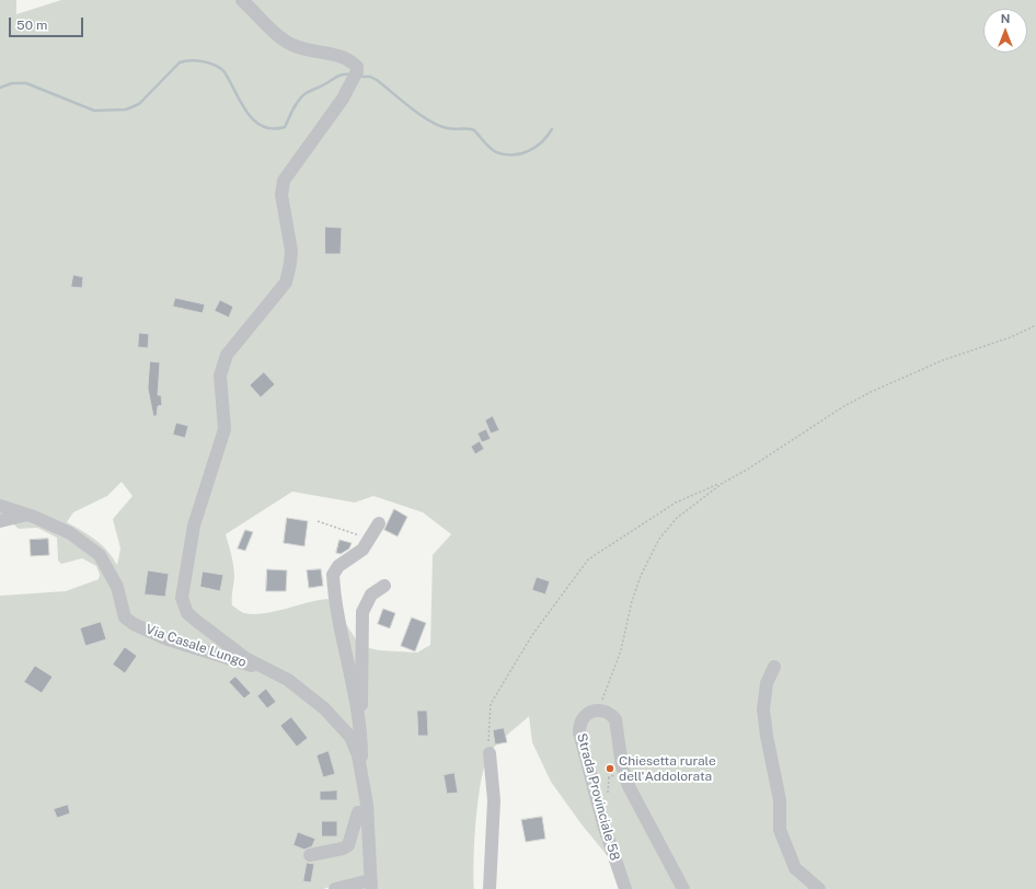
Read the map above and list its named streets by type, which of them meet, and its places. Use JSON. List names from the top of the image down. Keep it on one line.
{"streets":{"street":["Via Casale Lungo","Strada Provinciale 58"]},"places":["Chiesetta rurale dell'Addolorata"],"scale_bar":"50 m","north":"top"}
